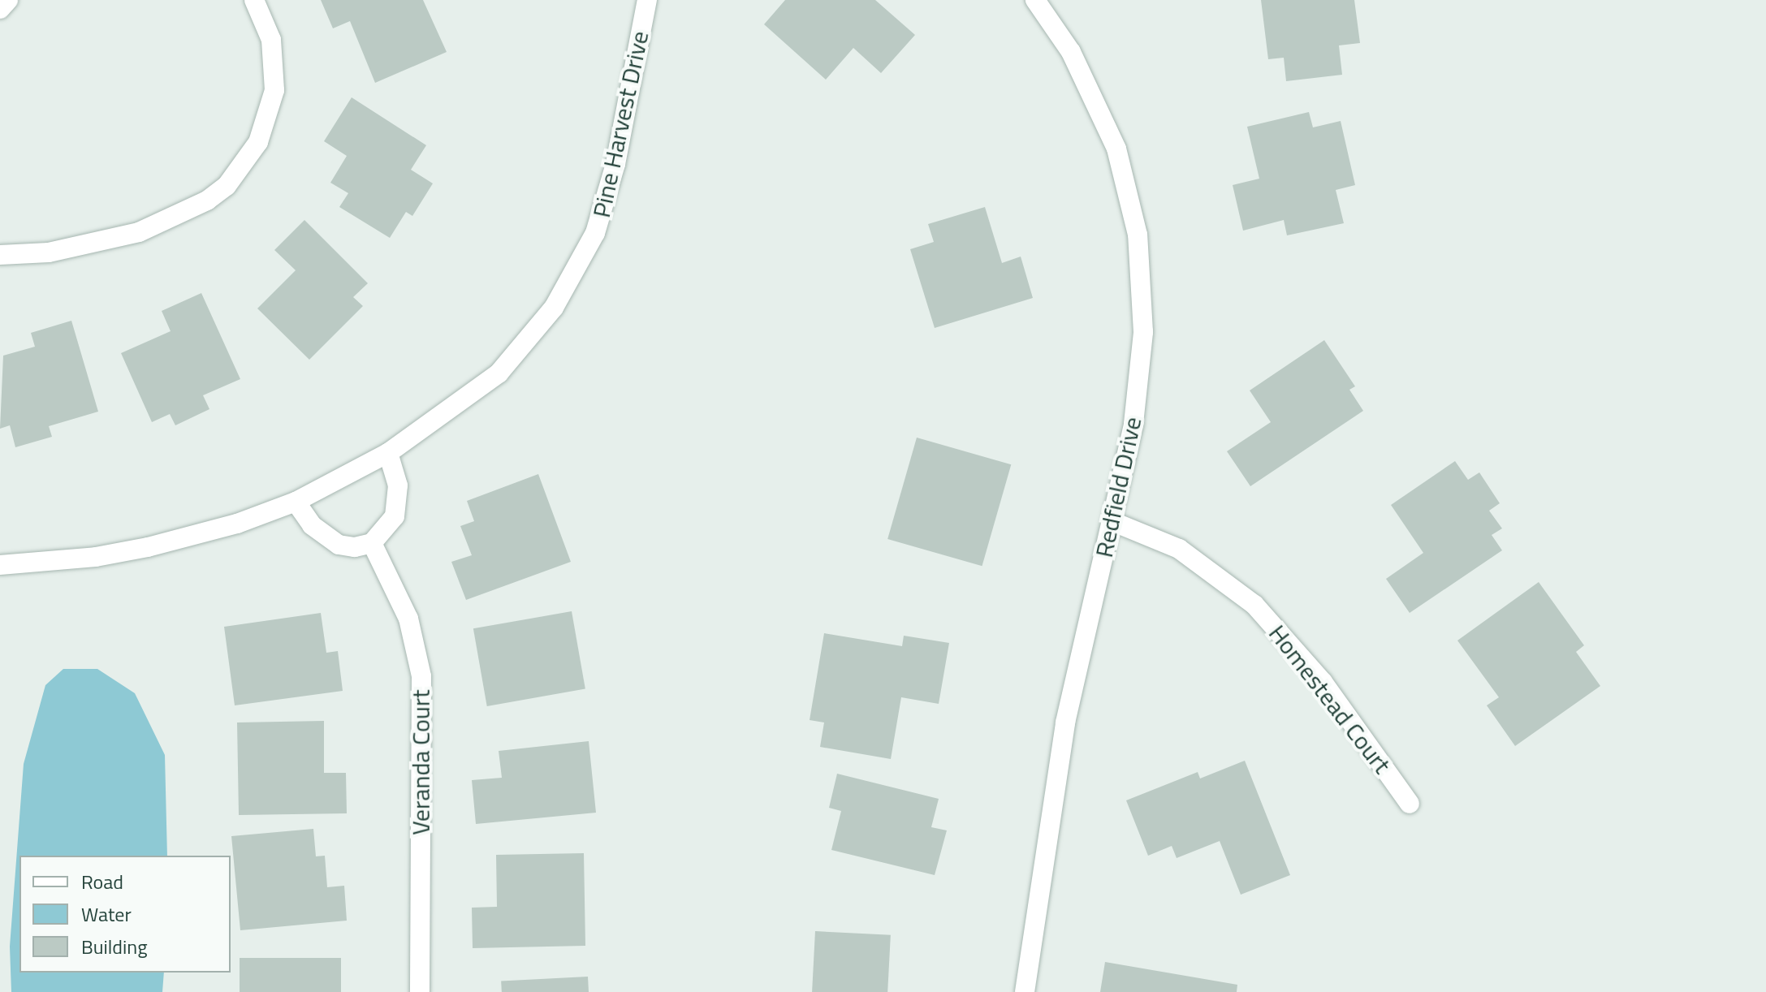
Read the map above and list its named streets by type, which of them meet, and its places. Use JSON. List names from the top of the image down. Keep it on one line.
{"streets":{"street":["Pine Harvest Drive","Redfield Drive","Homestead Court","Veranda Court"]},"crossings":[["Redfield Drive","Homestead Court"]],"legend":["Road","Water","Building"]}
